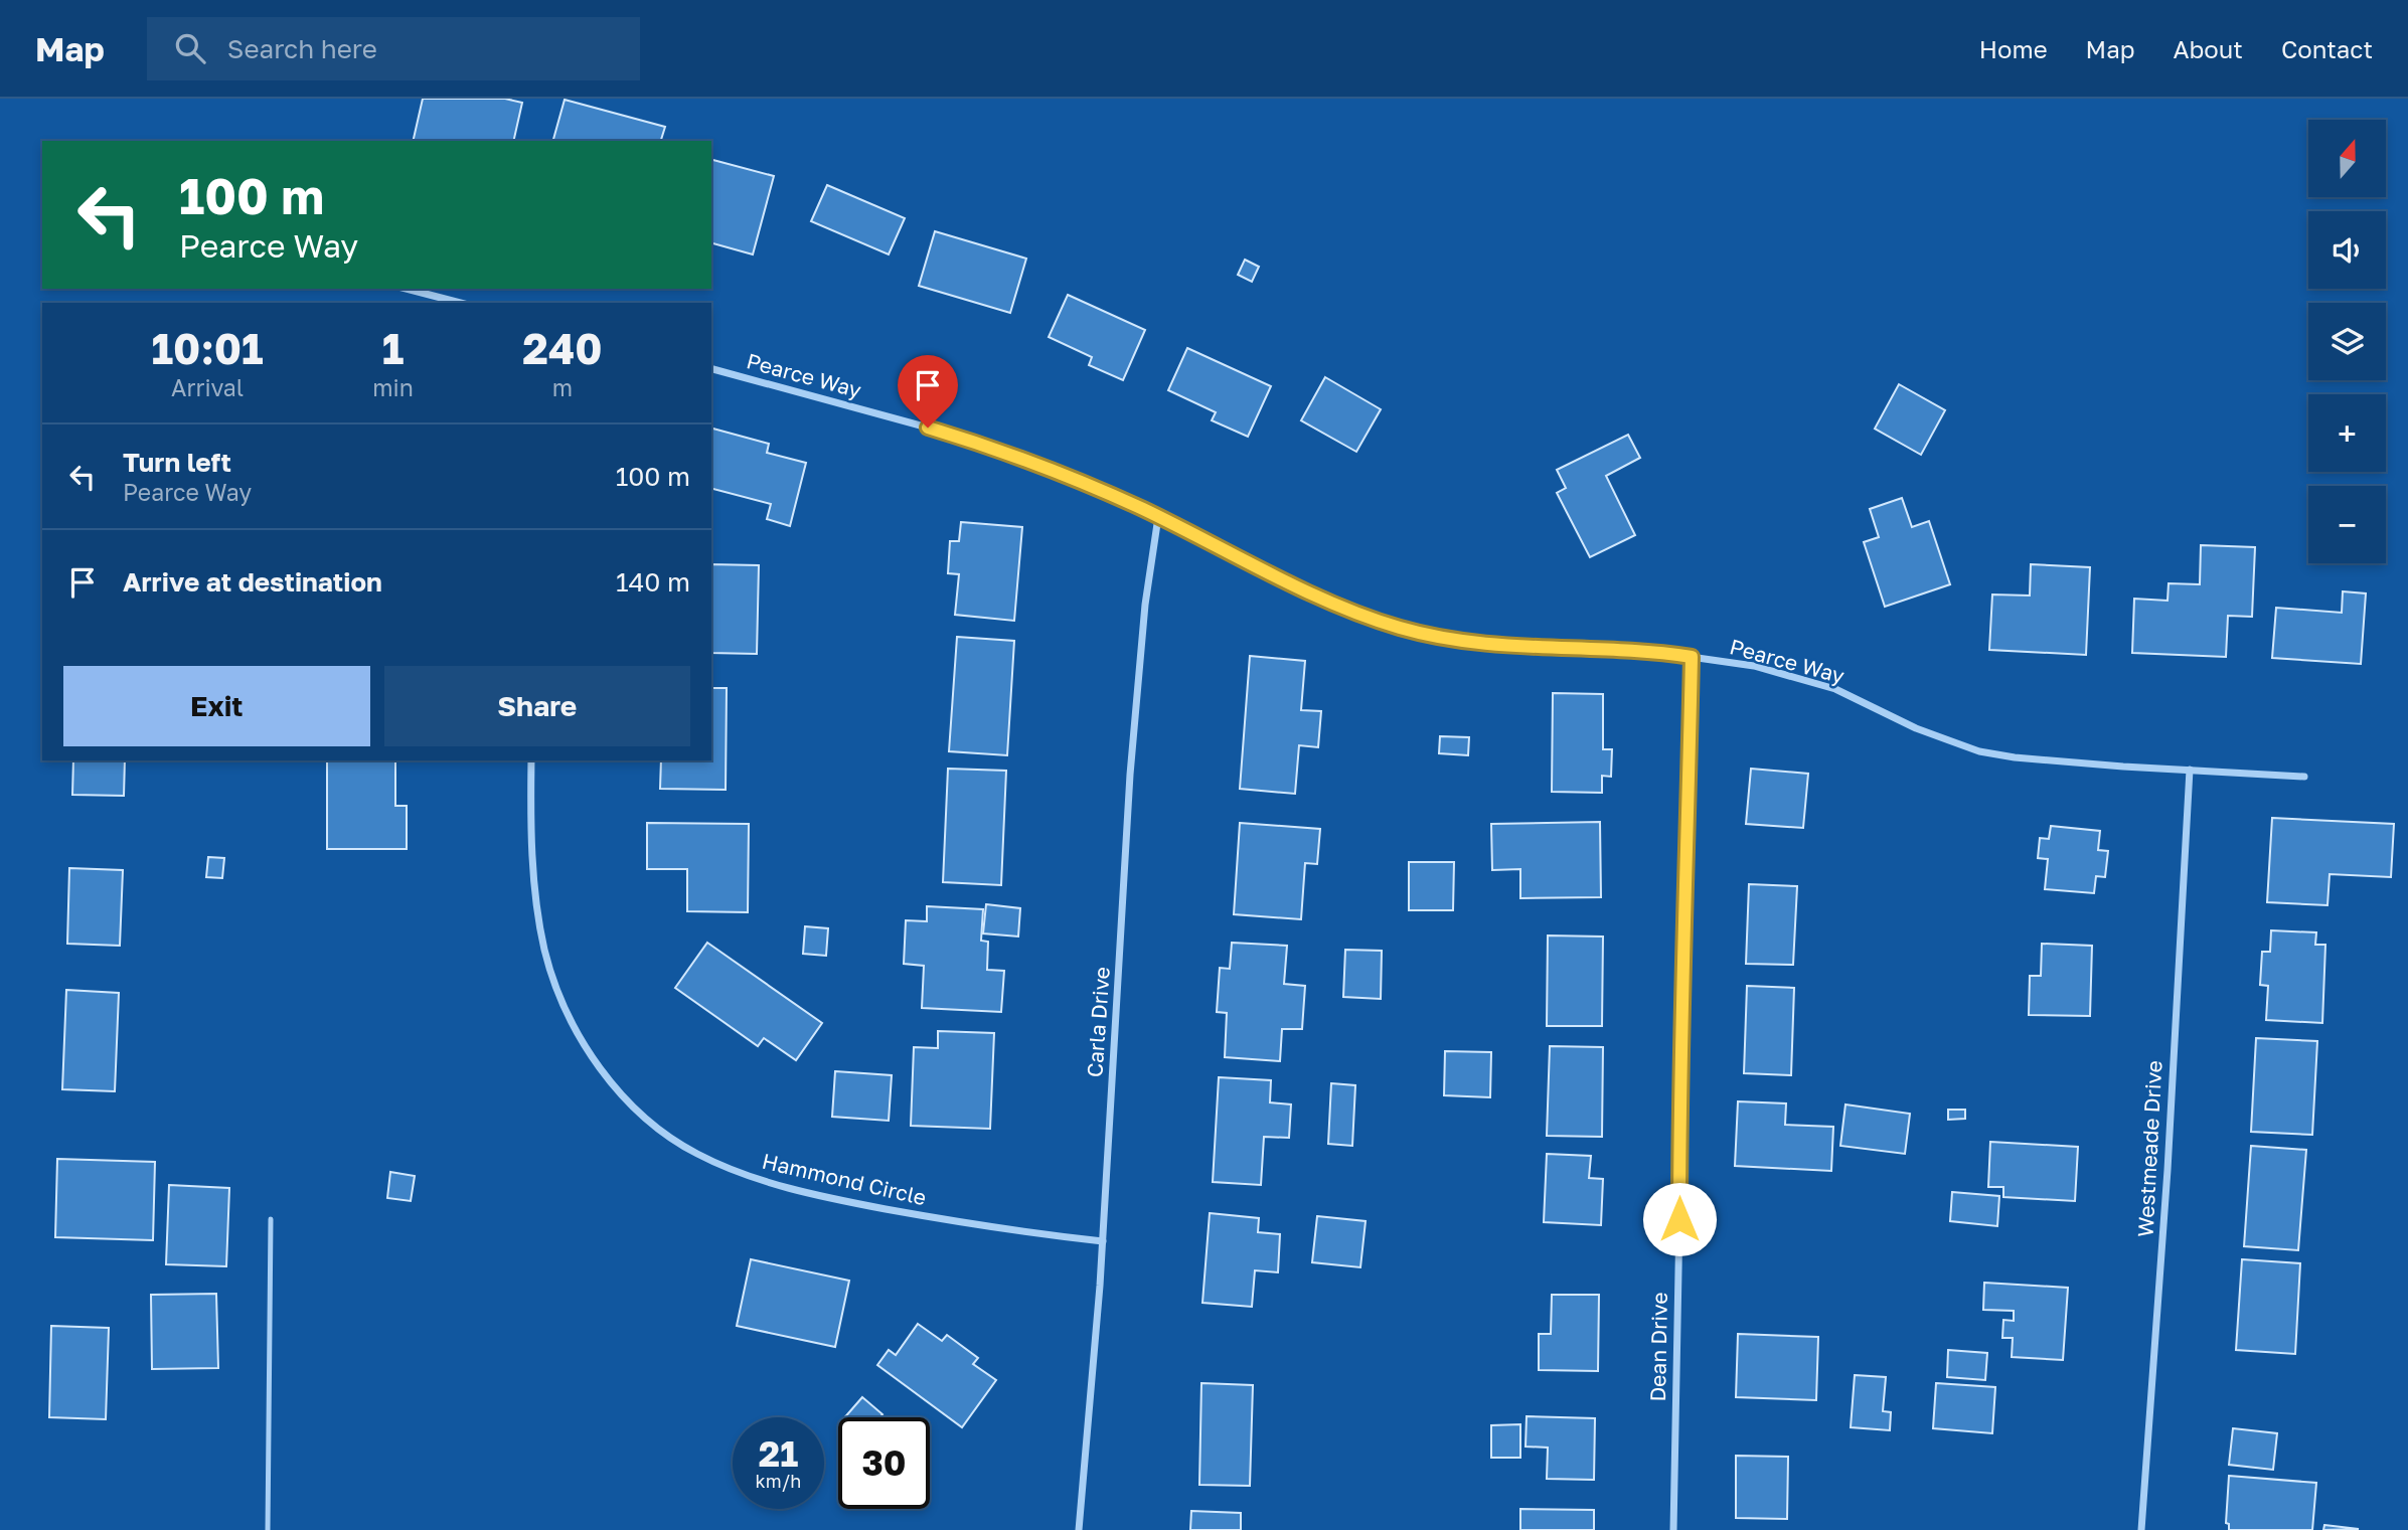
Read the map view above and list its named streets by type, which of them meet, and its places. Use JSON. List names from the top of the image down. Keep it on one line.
{"streets":{"street":["Pearce Way","Carla Drive","Westmeade Drive","Hammond Circle","Dean Drive"]},"crossings":[["Pearce Way","Carla Drive"],["Pearce Way","Westmeade Drive"],["Pearce Way","Dean Drive"],["Carla Drive","Hammond Circle"]],"north":"top","page":{"header":"Map","search":"Search here","nav":["Home","Map","About","Contact"],"map_buttons":["+","−"],"turn":["100 m","Pearce Way"],"eta":["10:01","Arrival","1","min","240","m"],"list":[{"name":"Turn left","note":"Pearce Way","value":"100 m"},{"name":"Arrive at destination","value":"140 m"}],"buttons":["Exit","Share"],"speed":"21 km/h","limit":"30"}}
